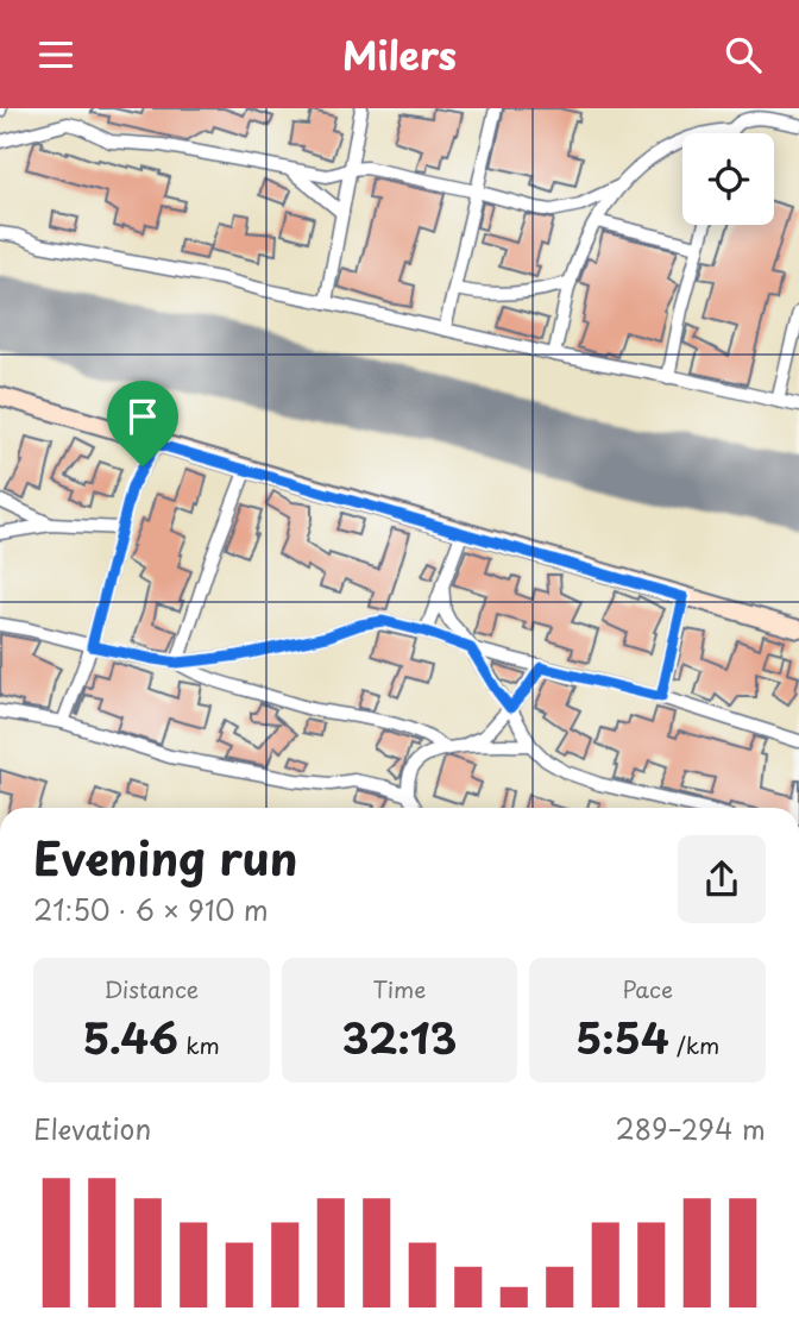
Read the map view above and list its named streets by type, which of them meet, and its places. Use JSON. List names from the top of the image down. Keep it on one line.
{"page":{"header":"Milers","heading":["Evening run","21:50 · 6 × 910 m"],"stats":[["Distance","5.46 km"],["Time","32:13"],["Pace","5:54 /km"]],"chart":["Elevation","289–294 m"]}}
